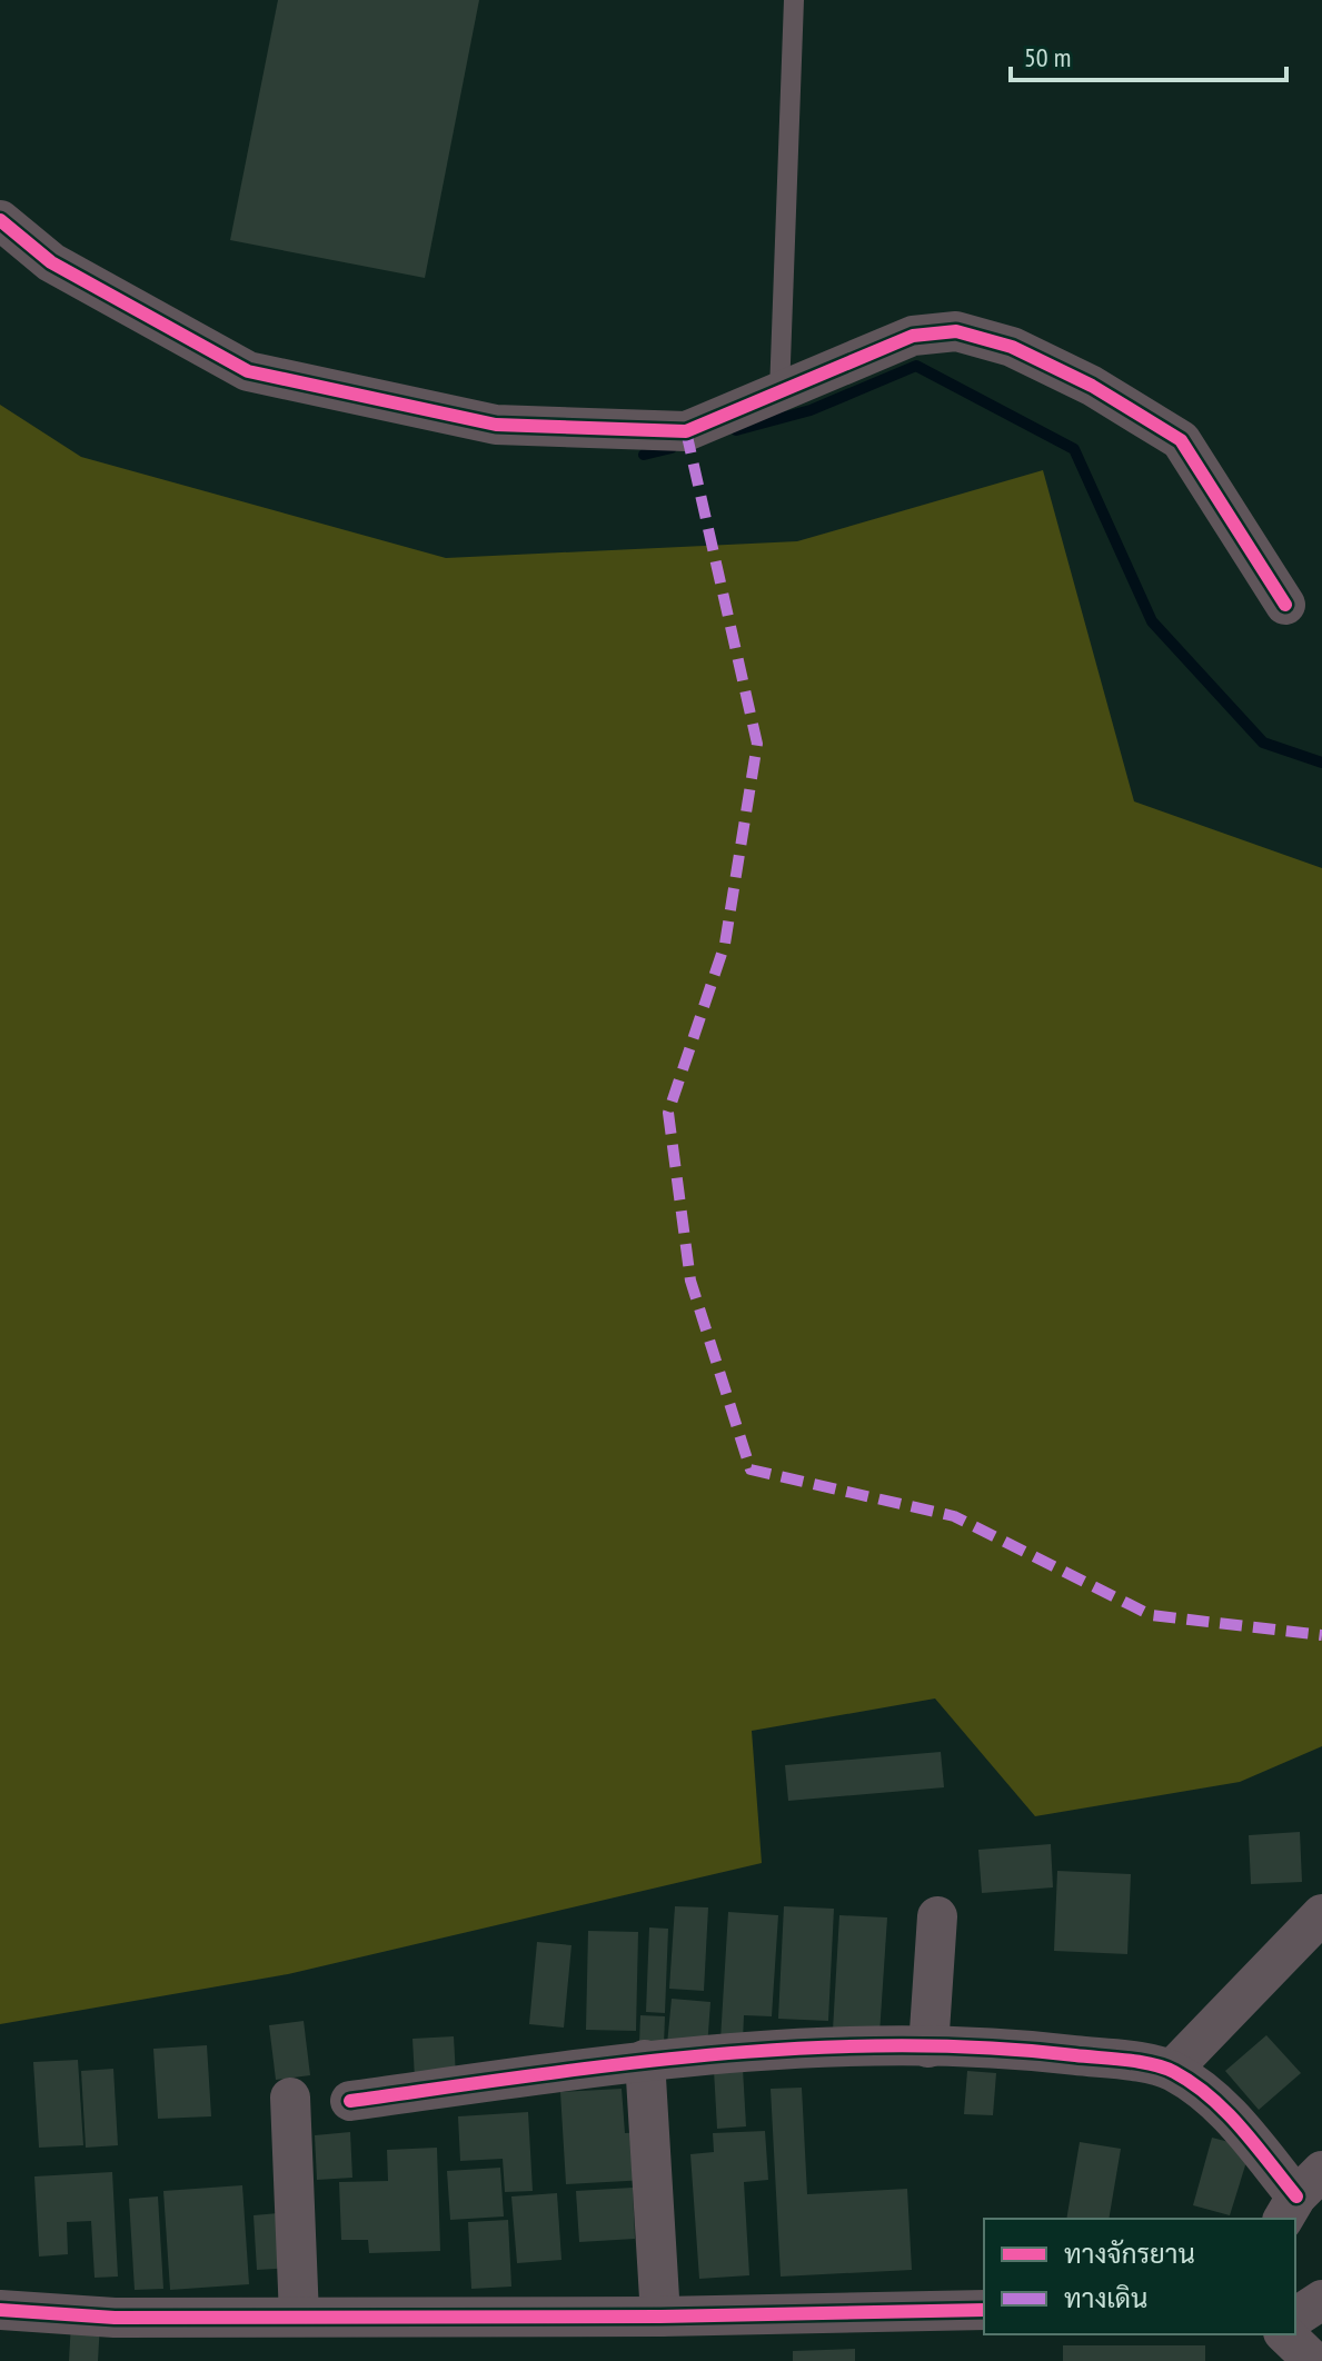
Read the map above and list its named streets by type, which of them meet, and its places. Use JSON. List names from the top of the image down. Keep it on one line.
{"legend":["ทางจักรยาน","ทางเดิน"],"scale_bar":"50 m"}
